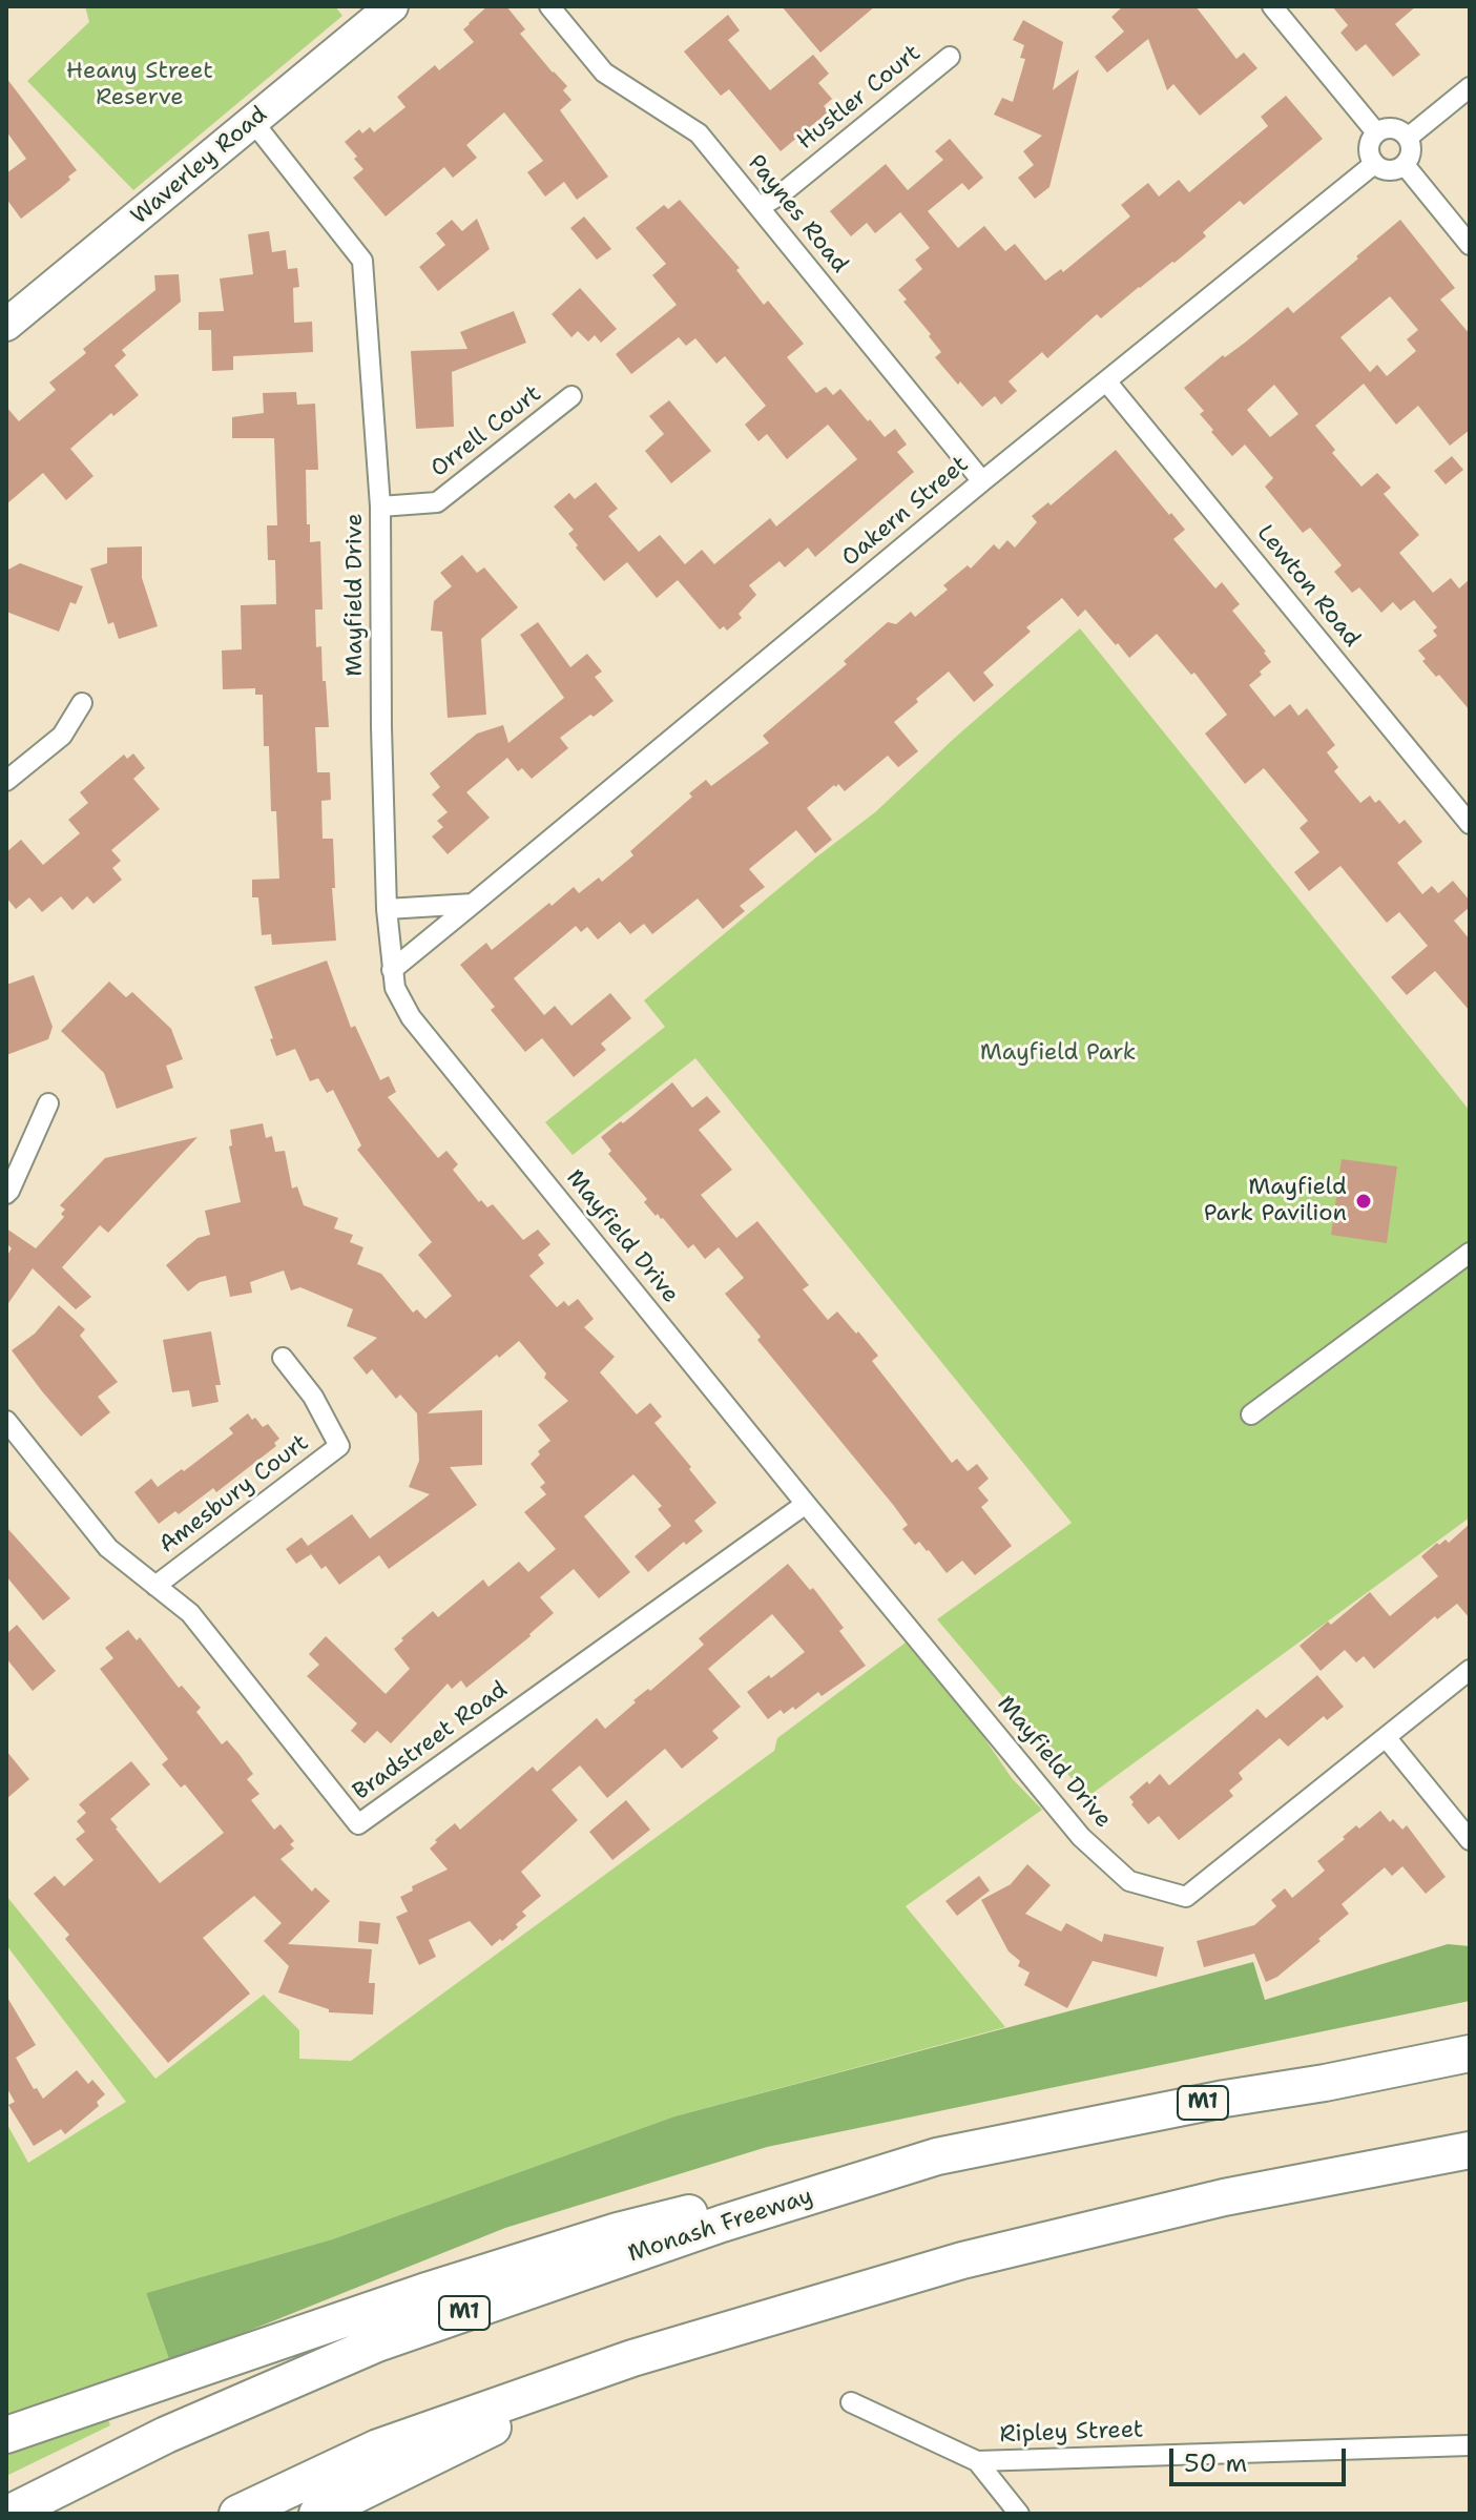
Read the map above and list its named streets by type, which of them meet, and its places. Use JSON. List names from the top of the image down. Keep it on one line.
{"streets":{"highway":["M1","Monash Freeway"],"main road":["Waverley Road"],"street":["Hustler Court","Paynes Road","Orrell Court","Oakern Street","Lewton Road","Mayfield Drive","Amesbury Court","Bradstreet Road","Ripley Street"]},"crossings":[["Hustler Court","Paynes Road"],["Waverley Road","Mayfield Drive"],["Paynes Road","Oakern Street"],["Orrell Court","Mayfield Drive"],["Oakern Street","Lewton Road"],["Oakern Street","Mayfield Drive"],["Mayfield Drive","Bradstreet Road"],["Amesbury Court","Bradstreet Road"]],"parks":["Heany Street Reserve","Mayfield Park"],"places":["Mayfield Park Pavilion"],"scale_bar":"50 m"}
